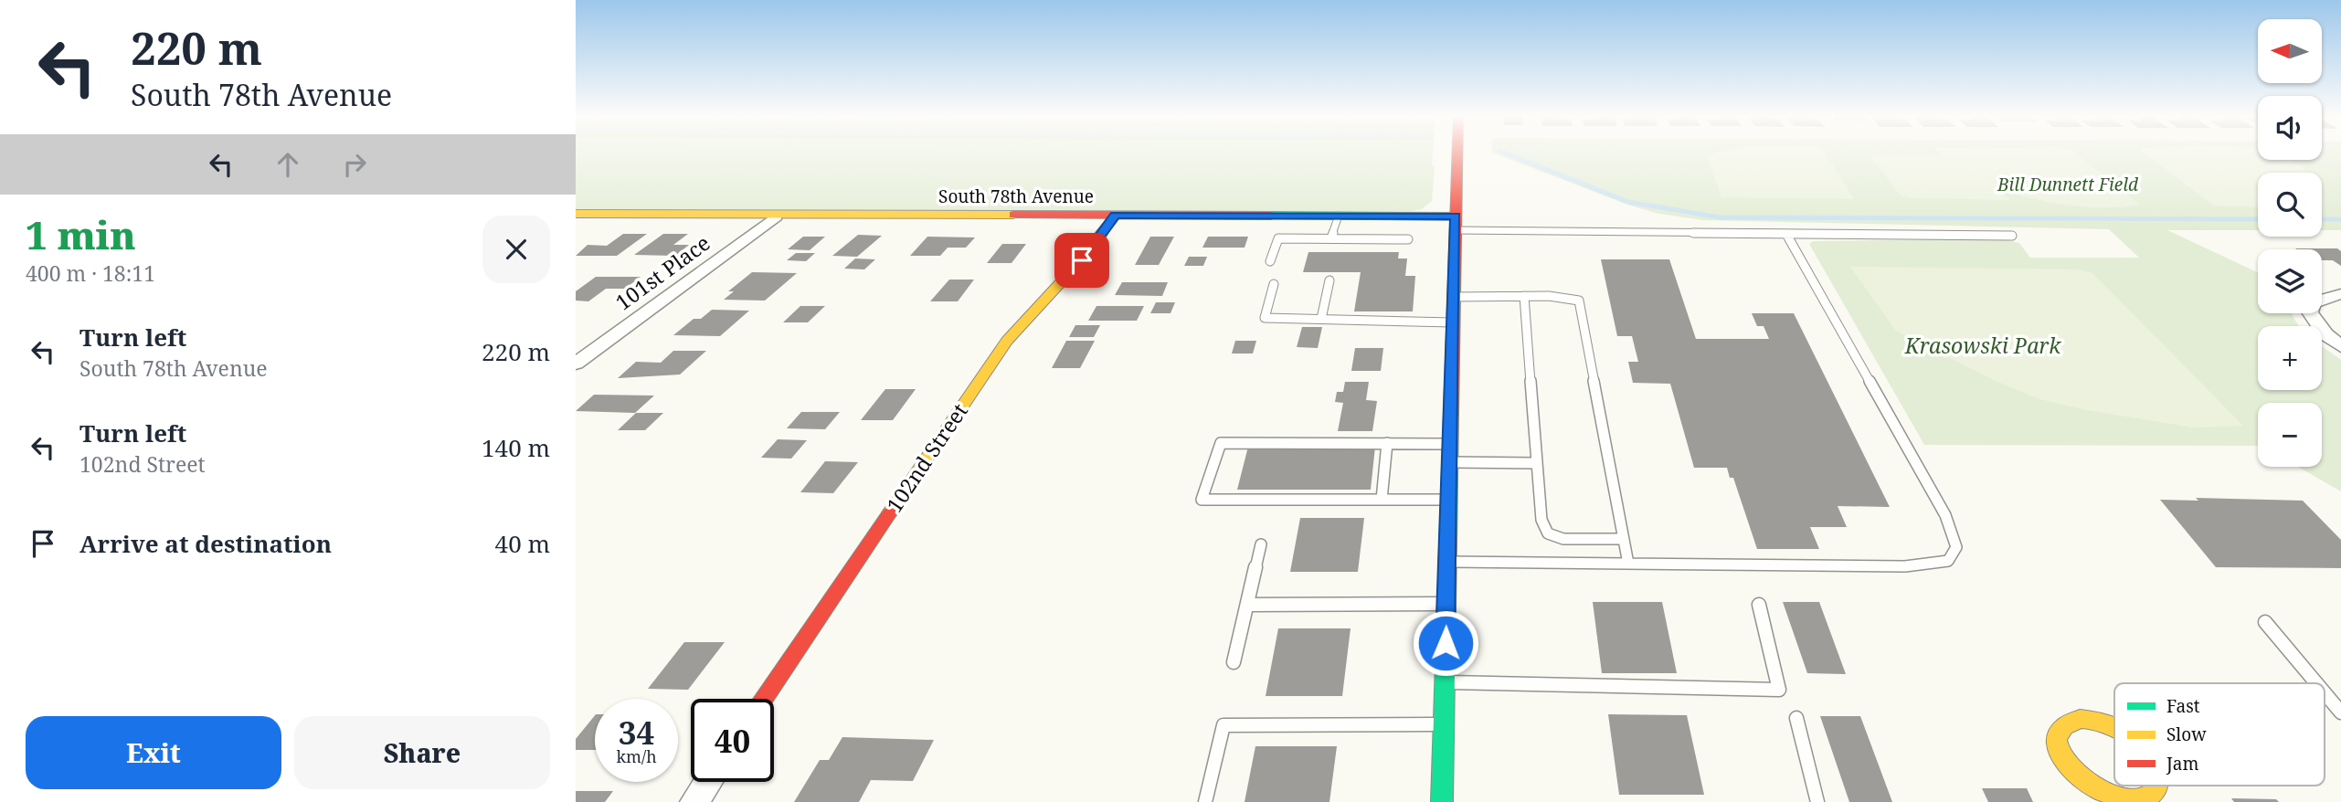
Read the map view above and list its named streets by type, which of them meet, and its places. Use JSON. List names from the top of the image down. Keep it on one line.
{"streets":{"street":["South 78th Avenue","101st Place","102nd Street"]},"crossings":[["South 78th Avenue","101st Place"],["South 78th Avenue","102nd Street"]],"parks":["Bill Dunnett Field","Krasowski Park"],"legend":["Fast","Slow","Jam"],"north":"left","page":{"turn":["220 m","South 78th Avenue"],"map_buttons":["+","−"],"heading":["1 min","400 m · 18:11"],"list":[{"name":"Turn left","note":"South 78th Avenue","value":"220 m"},{"name":"Turn left","note":"102nd Street","value":"140 m"},{"name":"Arrive at destination","value":"40 m"}],"speed":"34 km/h","limit":"40","buttons":["Exit","Share"]}}
